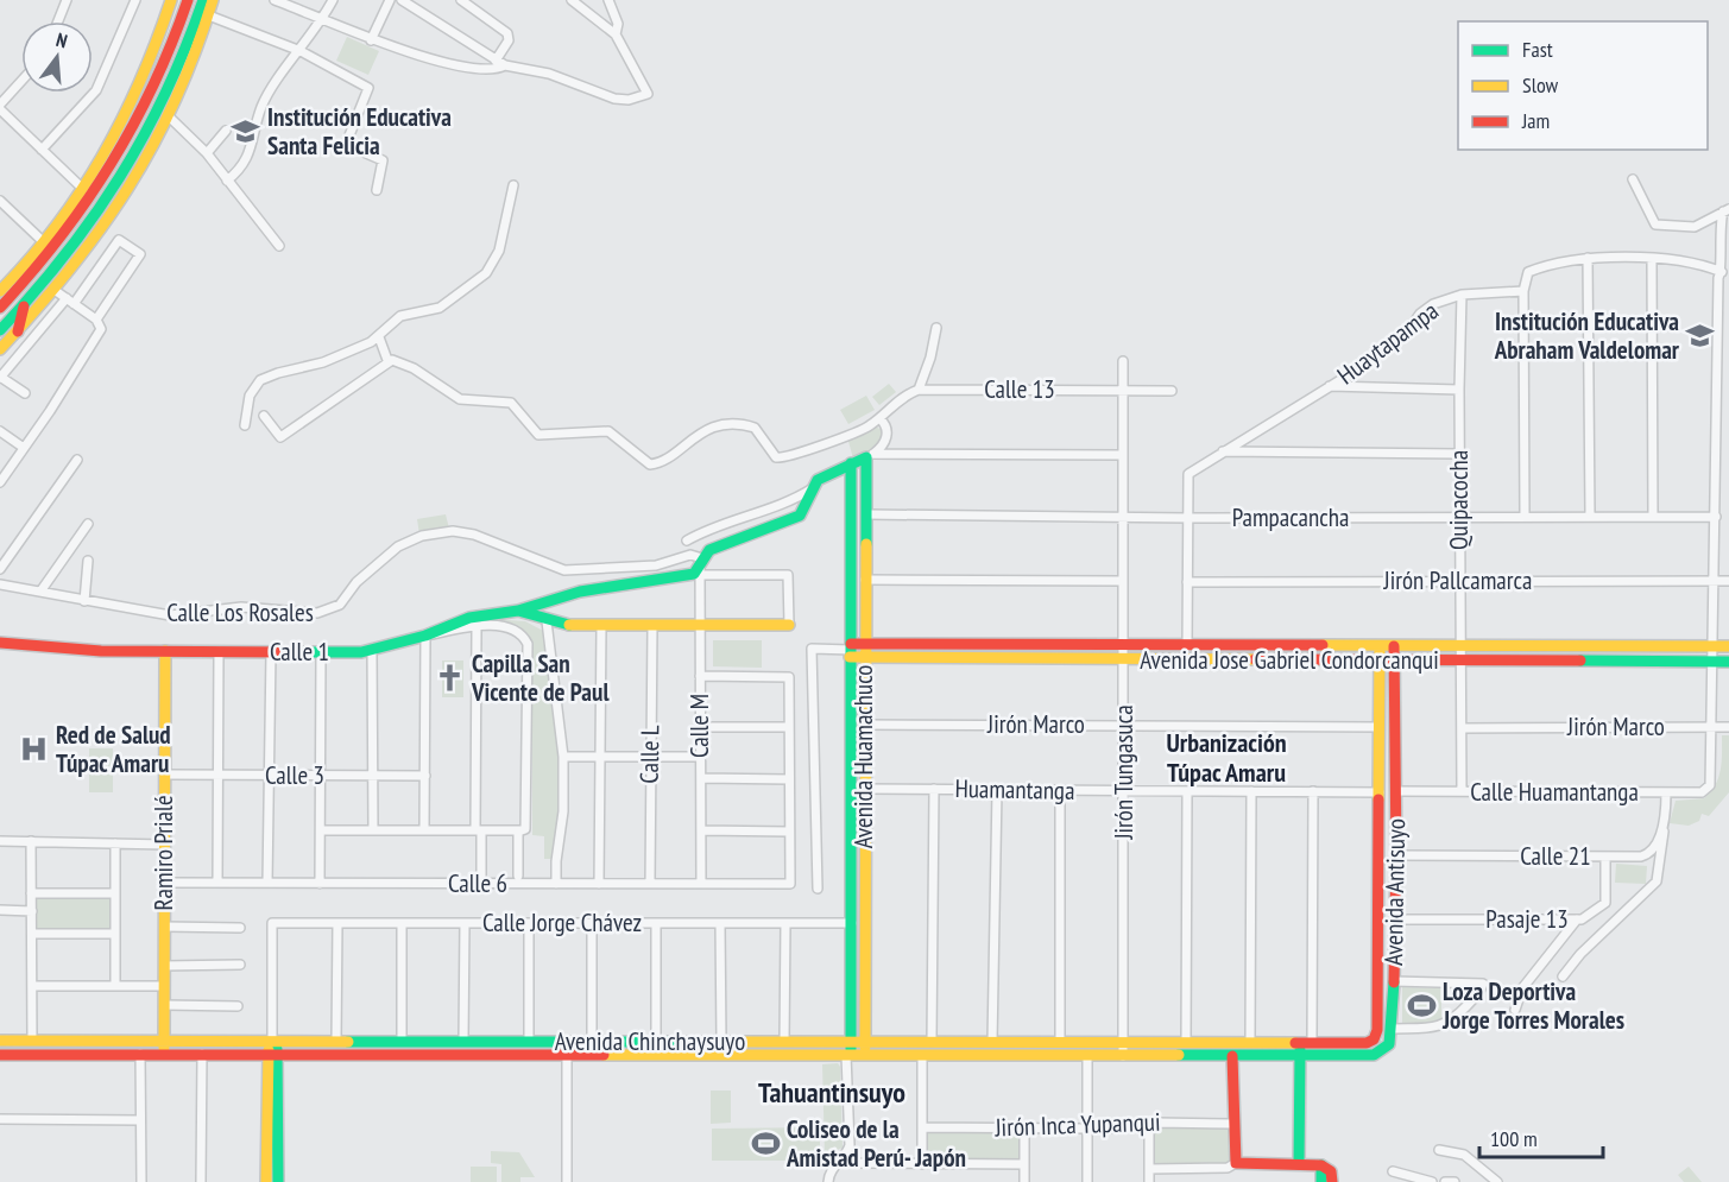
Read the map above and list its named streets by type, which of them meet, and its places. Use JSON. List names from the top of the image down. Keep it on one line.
{"streets":{"main road":["Calle 1","Avenida Jose Gabriel Condorcanqui","Avenida Huamachuco","Ramiro Prialé","Avenida Antisuyo","Avenida Chinchaysuyo"],"street":["Huaytapampa","Calle 13","Quipacocha","Pampacancha","Jirón Pallcamarca","Calle Los Rosales","Jirón Marco","Calle M","Calle L","Jirón Tungasuca","Calle 3","Huamantanga","Calle Huamantanga","Calle 21","Calle 6","Pasaje 13","Calle Jorge Chávez","Jirón Inca Yupanqui"]},"crossings":[["Huaytapampa","Quipacocha"],["Huaytapampa","Pampacancha"],["Calle 13","Jirón Tungasuca"],["Quipacocha","Pampacancha"],["Quipacocha","Jirón Pallcamarca"],["Quipacocha","Avenida Jose Gabriel Condorcanqui"],["Quipacocha","Jirón Marco"],["Quipacocha","Calle Huamantanga"],["Pampacancha","Avenida Huamachuco"],["Pampacancha","Jirón Tungasuca"],["Calle Los Rosales","Calle 1"],["Calle Los Rosales","Calle M"],["Calle 1","Calle M"],["Calle 1","Calle L"],["Calle 1","Avenida Huamachuco"],["Calle 1","Ramiro Prialé"],["Avenida Jose Gabriel Condorcanqui","Avenida Huamachuco"],["Avenida Jose Gabriel Condorcanqui","Jirón Tungasuca"],["Avenida Jose Gabriel Condorcanqui","Avenida Antisuyo"],["Jirón Marco","Avenida Huamachuco"],["Jirón Marco","Jirón Tungasuca"],["Jirón Marco","Calle Huamantanga"],["Jirón Marco","Avenida Antisuyo"],["Calle M","Calle 6"],["Calle L","Calle 6"],["Avenida Huamachuco","Huamantanga"],["Avenida Huamachuco","Calle Jorge Chávez"],["Avenida Huamachuco","Avenida Chinchaysuyo"],["Jirón Tungasuca","Huamantanga"],["Jirón Tungasuca","Avenida Chinchaysuyo"],["Calle 3","Ramiro Prialé"],["Huamantanga","Avenida Antisuyo"],["Calle Huamantanga","Calle 21"],["Calle Huamantanga","Avenida Antisuyo"],["Ramiro Prialé","Calle 6"],["Ramiro Prialé","Avenida Chinchaysuyo"],["Calle 21","Avenida Antisuyo"],["Calle 21","Pasaje 13"],["Avenida Antisuyo","Pasaje 13"],["Avenida Antisuyo","Avenida Chinchaysuyo"],["Calle Jorge Chávez","Avenida Chinchaysuyo"]],"districts":["Urbanización Túpac Amaru","Tahuantinsuyo"],"places":{"school or university":["Institución Educativa Santa Felicia","Institución Educativa Abraham Valdelomar"],"church":["Capilla San Vicente de Paul"],"hospital":["Red de Salud Túpac Amaru"],"sports":["Loza Deportiva Jorge Torres Morales","Coliseo de la Amistad Perú- Japón"]},"legend":["Fast","Slow","Jam"],"scale_bar":"100 m","north":"top"}
